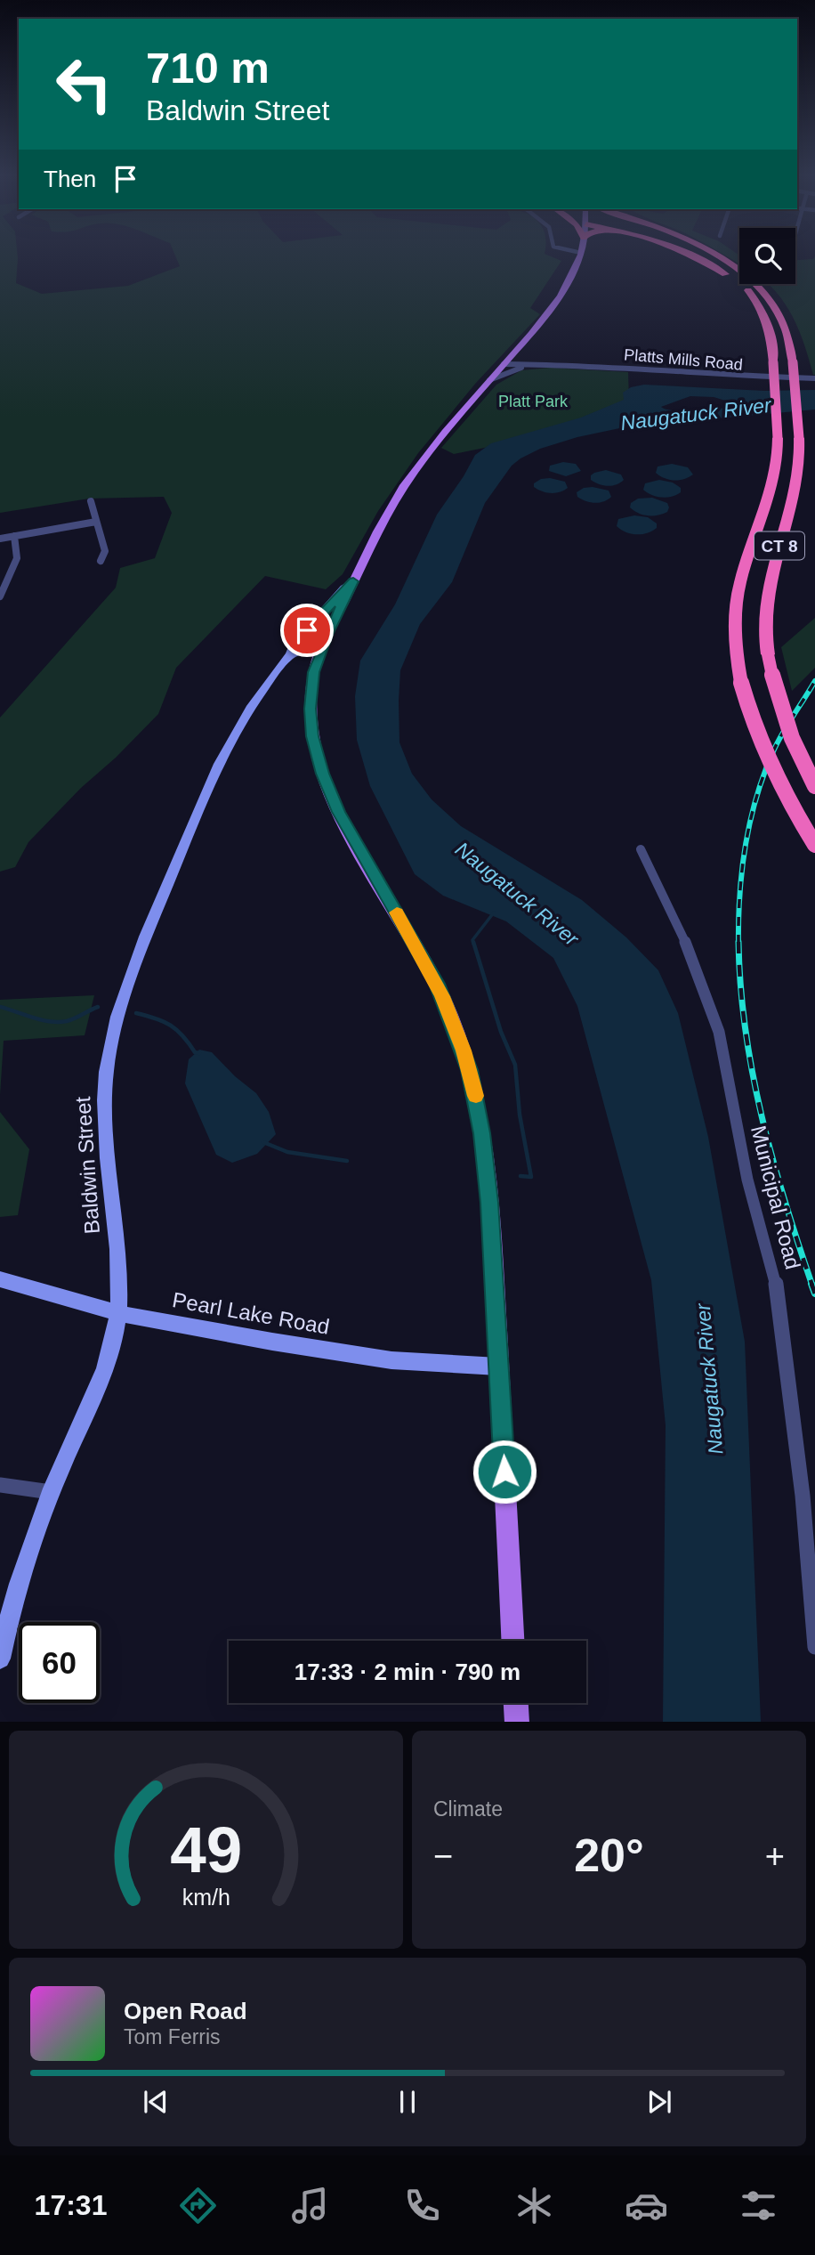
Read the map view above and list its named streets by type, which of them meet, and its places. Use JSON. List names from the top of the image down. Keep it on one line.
{"streets":{"highway":["CT 8"],"main road":["Baldwin Street","Pearl Lake Road"],"street":["Platts Mills Road","Municipal Road"]},"crossings":[["Baldwin Street","Pearl Lake Road"]],"water":["Naugatuck River"],"parks":["Platt Park"],"page":{"turn":["710 m","Baldwin Street"],"then":"Then","limit":"60","trip":"17:33 · 2 min · 790 m","tile":"Climate","heat":["−","20°","+"],"song":["Open Road","Tom Ferris"],"tabs":"17:31","gauge":["49","km/h"]}}
